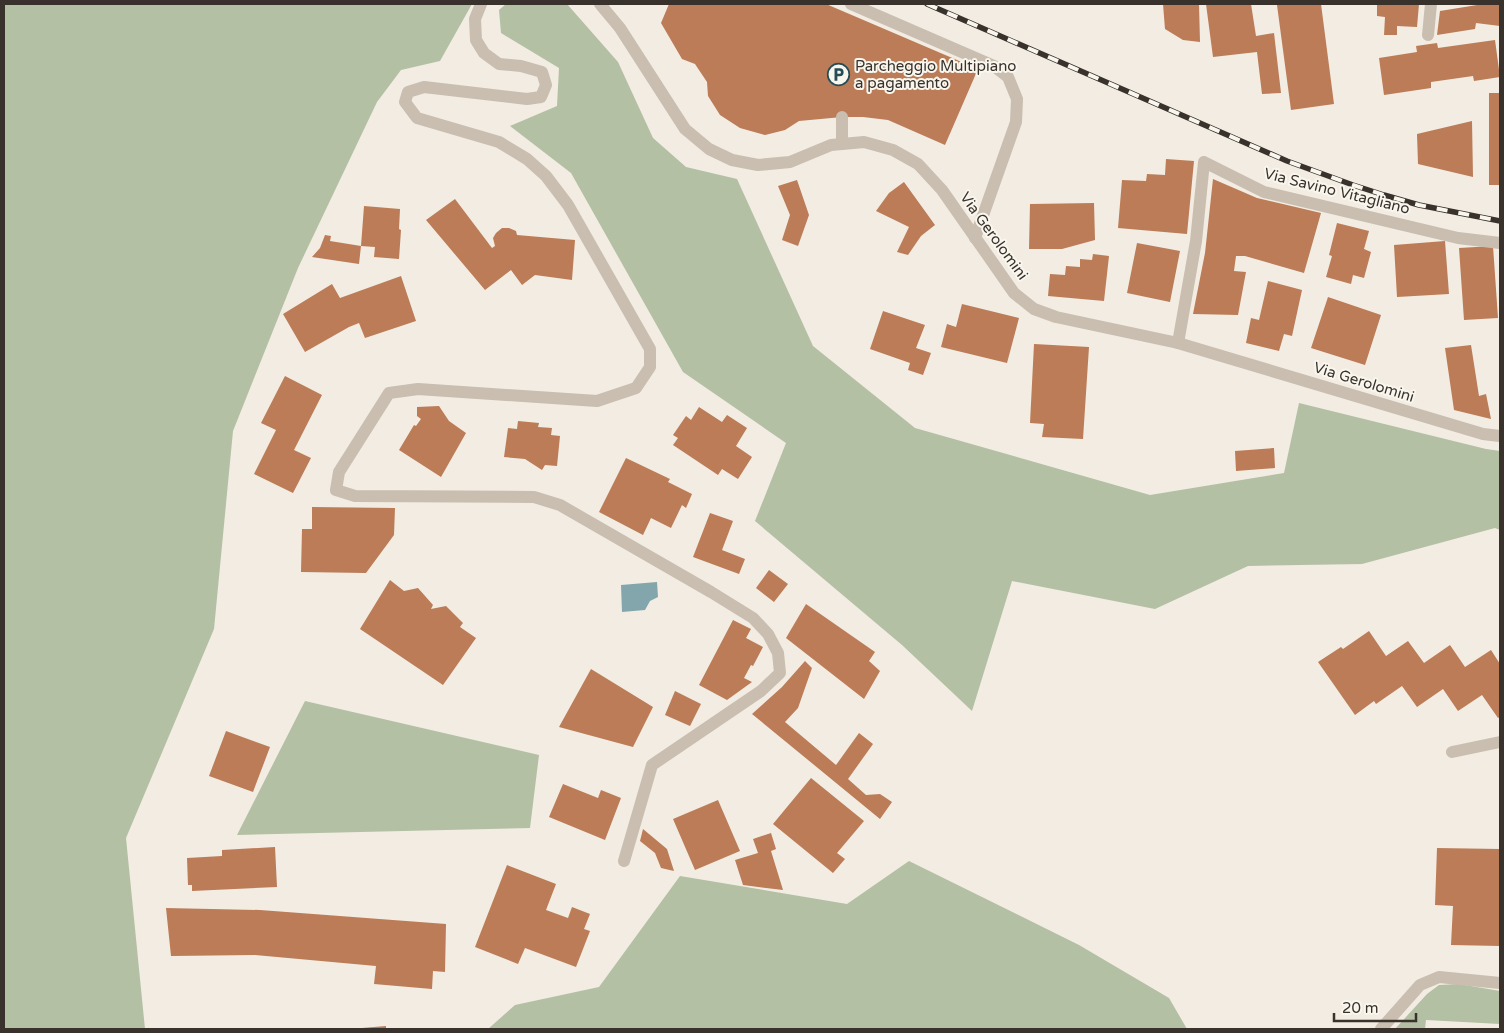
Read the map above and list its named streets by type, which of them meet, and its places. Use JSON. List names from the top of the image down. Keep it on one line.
{"streets":{"street":["Via Savino Vitagliano","Via Gerolomini"]},"crossings":[["Via Savino Vitagliano","Via Gerolomini"]],"places":{"parking":["Parcheggio Multipiano a pagamento"]},"scale_bar":"20 m"}
